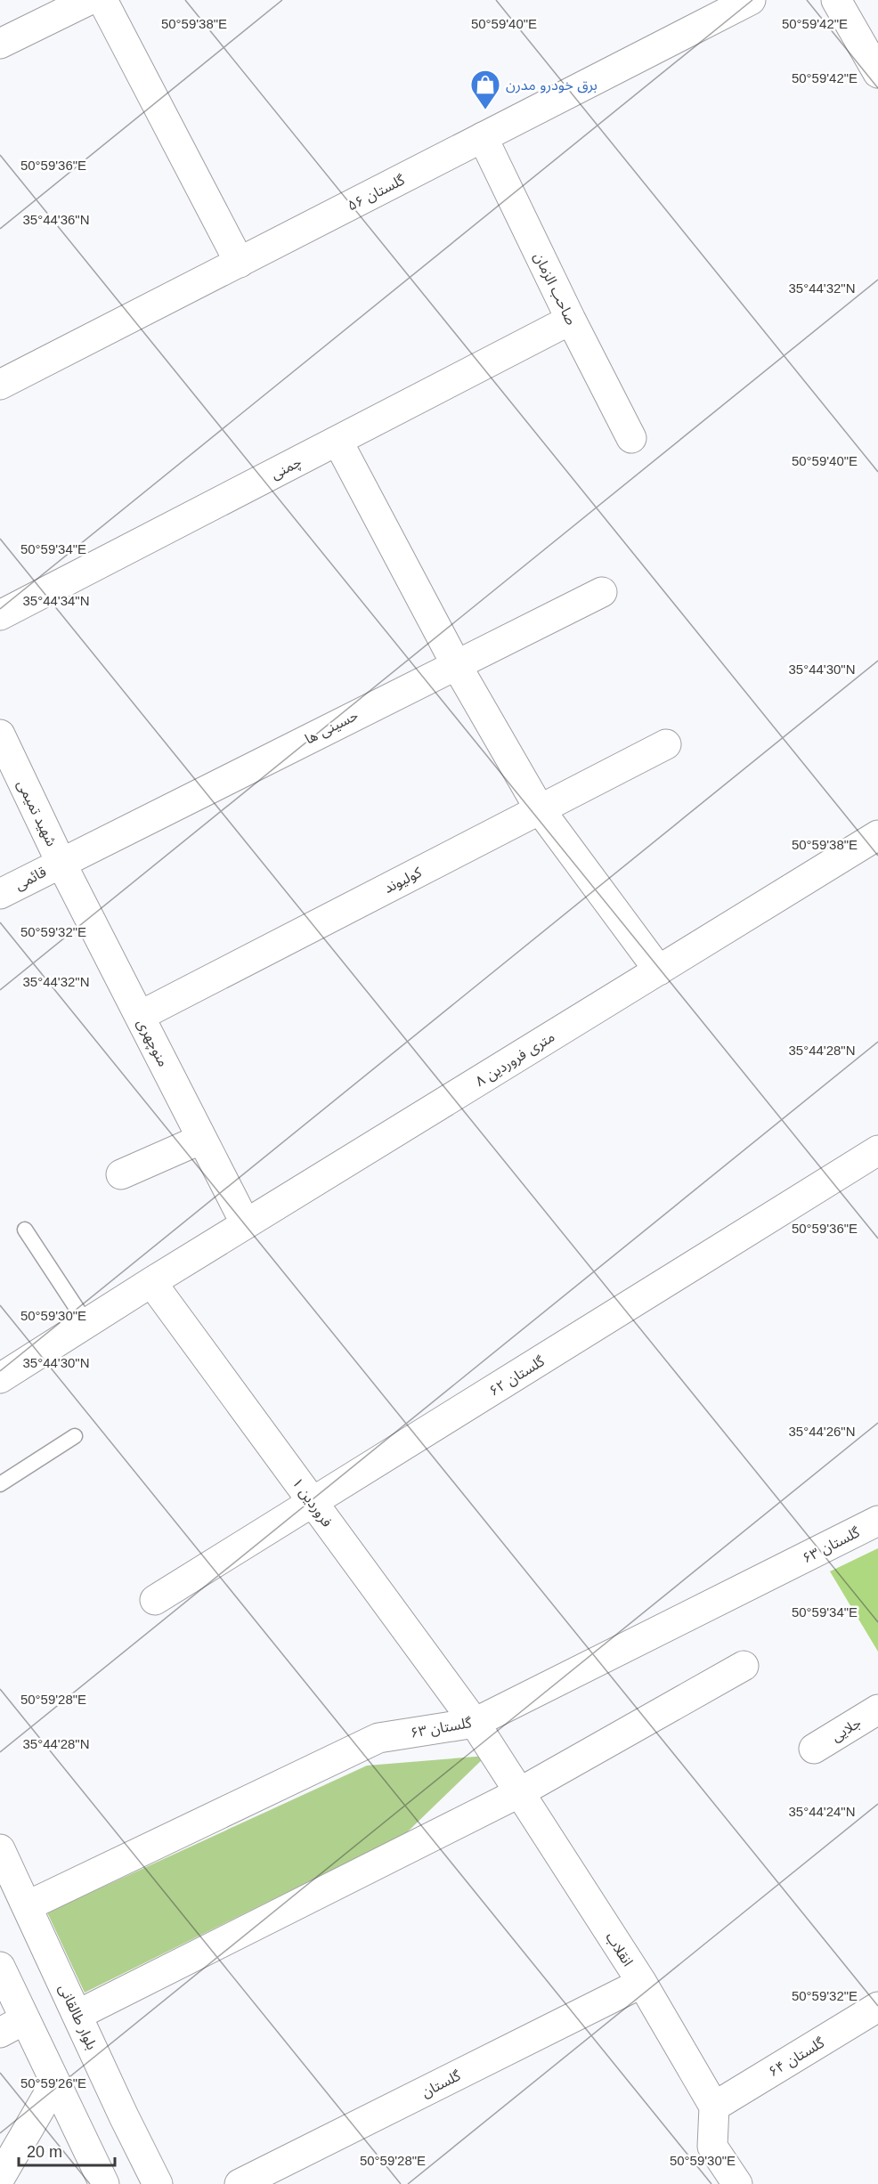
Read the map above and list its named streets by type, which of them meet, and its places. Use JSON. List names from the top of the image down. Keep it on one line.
{"streets":{"street":["گلستان ۵۶","صاحب الزمان","چمنی","حسینی ها","شهید تمیمی","قائمی","کولیوند","منوچهری","۸ متری فروردین","گلستان ۶۲","فروردین ۱","گلستان ۶۳","جلایی","انقلاب","بلوار طالقانی","گلستان ۶۴","گلستان"]},"crossings":[["گلستان ۵۶","صاحب الزمان"],["صاحب الزمان","چمنی"],["حسینی ها","شهید تمیمی"],["حسینی ها","قائمی"],["حسینی ها","منوچهری"],["شهید تمیمی","قائمی"],["شهید تمیمی","منوچهری"],["قائمی","منوچهری"],["کولیوند","منوچهری"],["منوچهری","۸ متری فروردین"],["۸ متری فروردین","فروردین ۱"],["گلستان ۶۲","فروردین ۱"],["فروردین ۱","گلستان ۶۳"],["فروردین ۱","انقلاب"],["گلستان ۶۳","انقلاب"],["گلستان ۶۳","بلوار طالقانی"],["انقلاب","گلستان ۶۴"],["انقلاب","گلستان"]],"places":{"shop":["برق خودرو مدرن"]},"scale_bar":"20 m","coordinates":["50°59'38\"E","50°59'40\"E","50°59'42\"E","50°59'36\"E","35°44'36\"N","35°44'32\"N","50°59'34\"E","35°44'34\"N","35°44'30\"N","50°59'32\"E","35°44'28\"N","50°59'30\"E","35°44'26\"N","50°59'28\"E","35°44'24\"N","50°59'26\"E"]}
